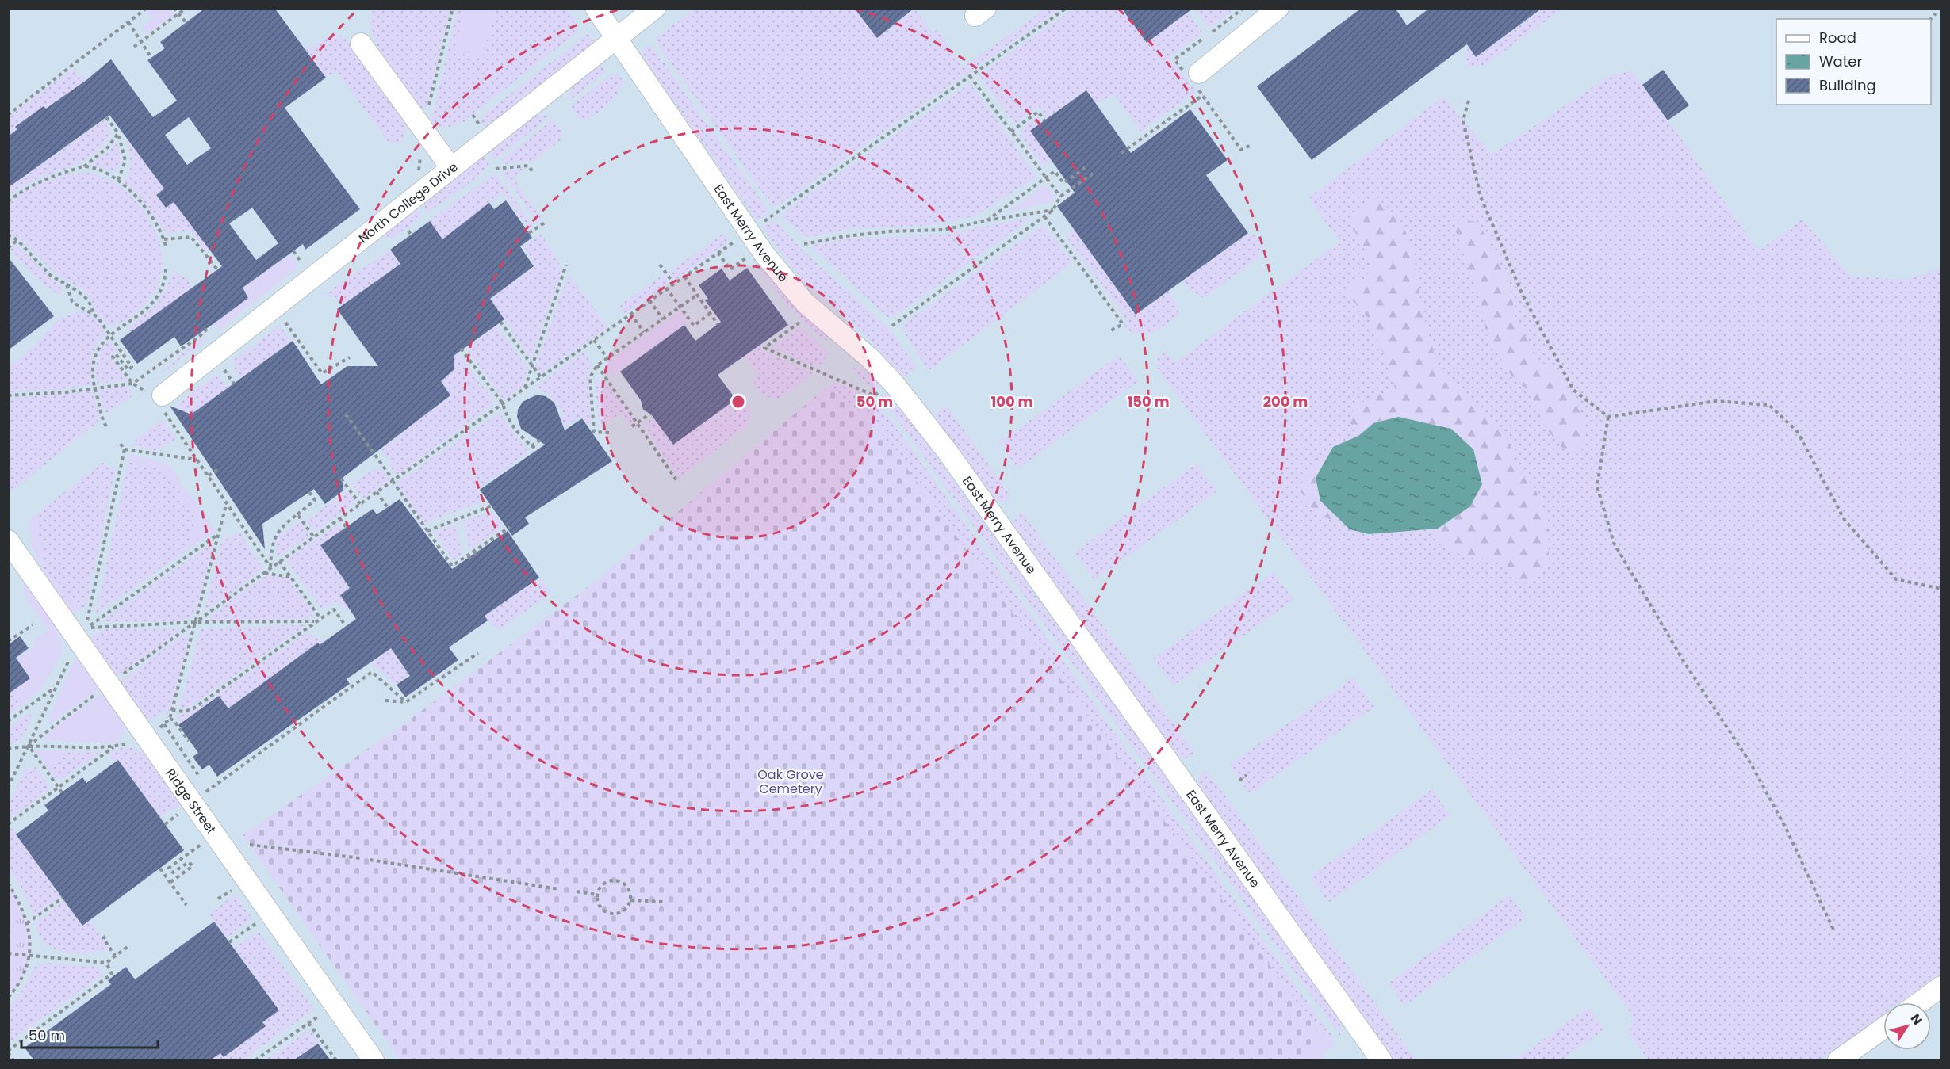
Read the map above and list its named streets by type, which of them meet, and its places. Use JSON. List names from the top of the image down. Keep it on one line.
{"streets":{"street":["North College Drive","East Merry Avenue","Ridge Street"]},"crossings":[["North College Drive","East Merry Avenue"]],"parks":["Oak Grove Cemetery"],"legend":["Road","Water","Building"],"scale_bar":"50 m","north":"top right","rings":["50 m","100 m","150 m","200 m"]}
